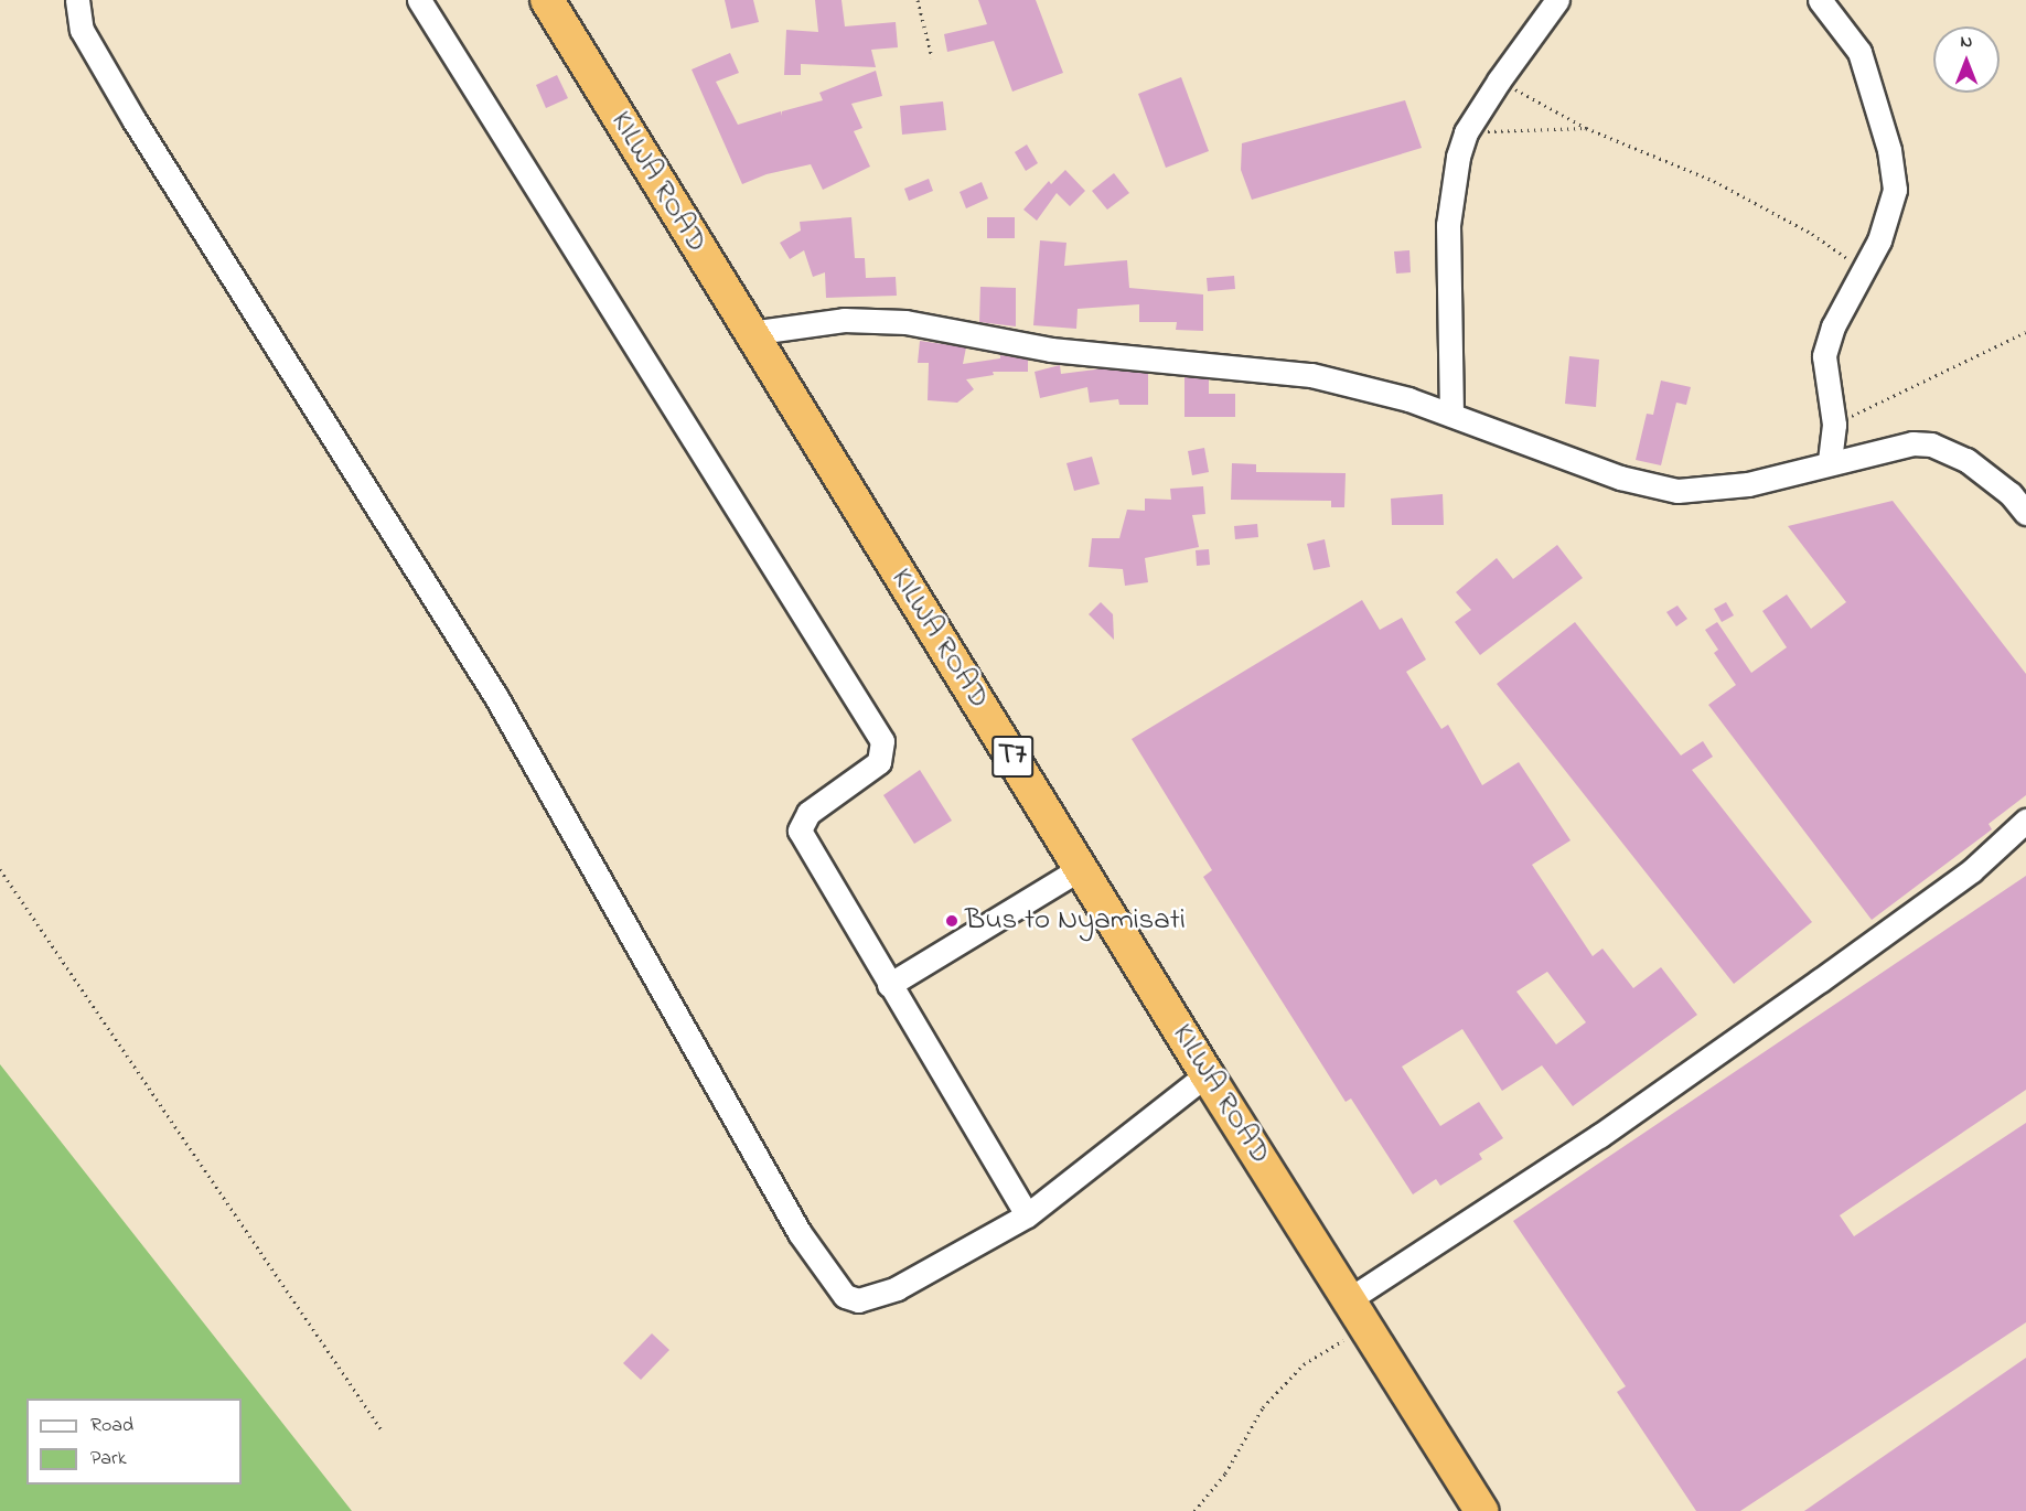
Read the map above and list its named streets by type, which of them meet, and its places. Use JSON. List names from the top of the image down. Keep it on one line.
{"streets":{"highway":["KILWA ROAD","T7"]},"places":["Bus to Nyamisati"],"legend":["Road","Park"],"north":"top"}
